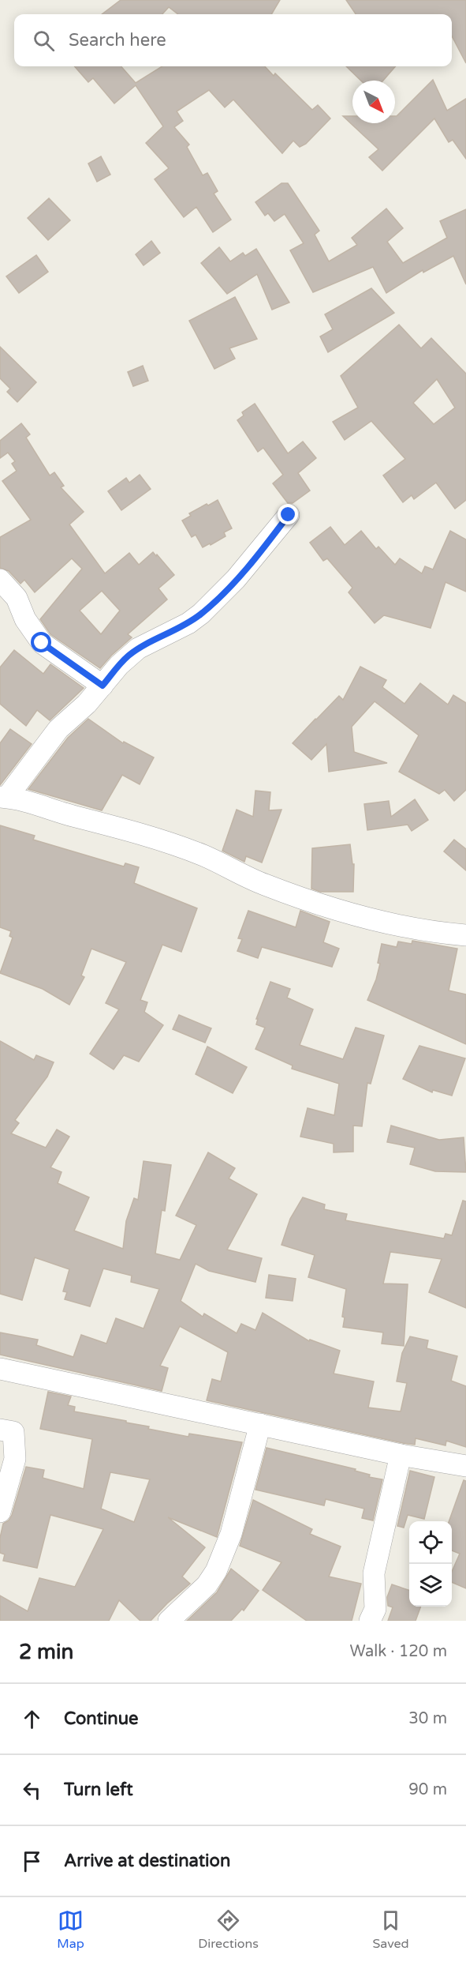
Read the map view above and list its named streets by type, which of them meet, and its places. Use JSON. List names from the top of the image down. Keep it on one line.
{"north":"bottom right","page":{"search":"Search here","heading":["2 min","Walk · 120 m"],"list":[["Continue","30 m"],["Turn left","90 m"],"Arrive at destination"],"nav":["Map","Directions","Saved"]}}
